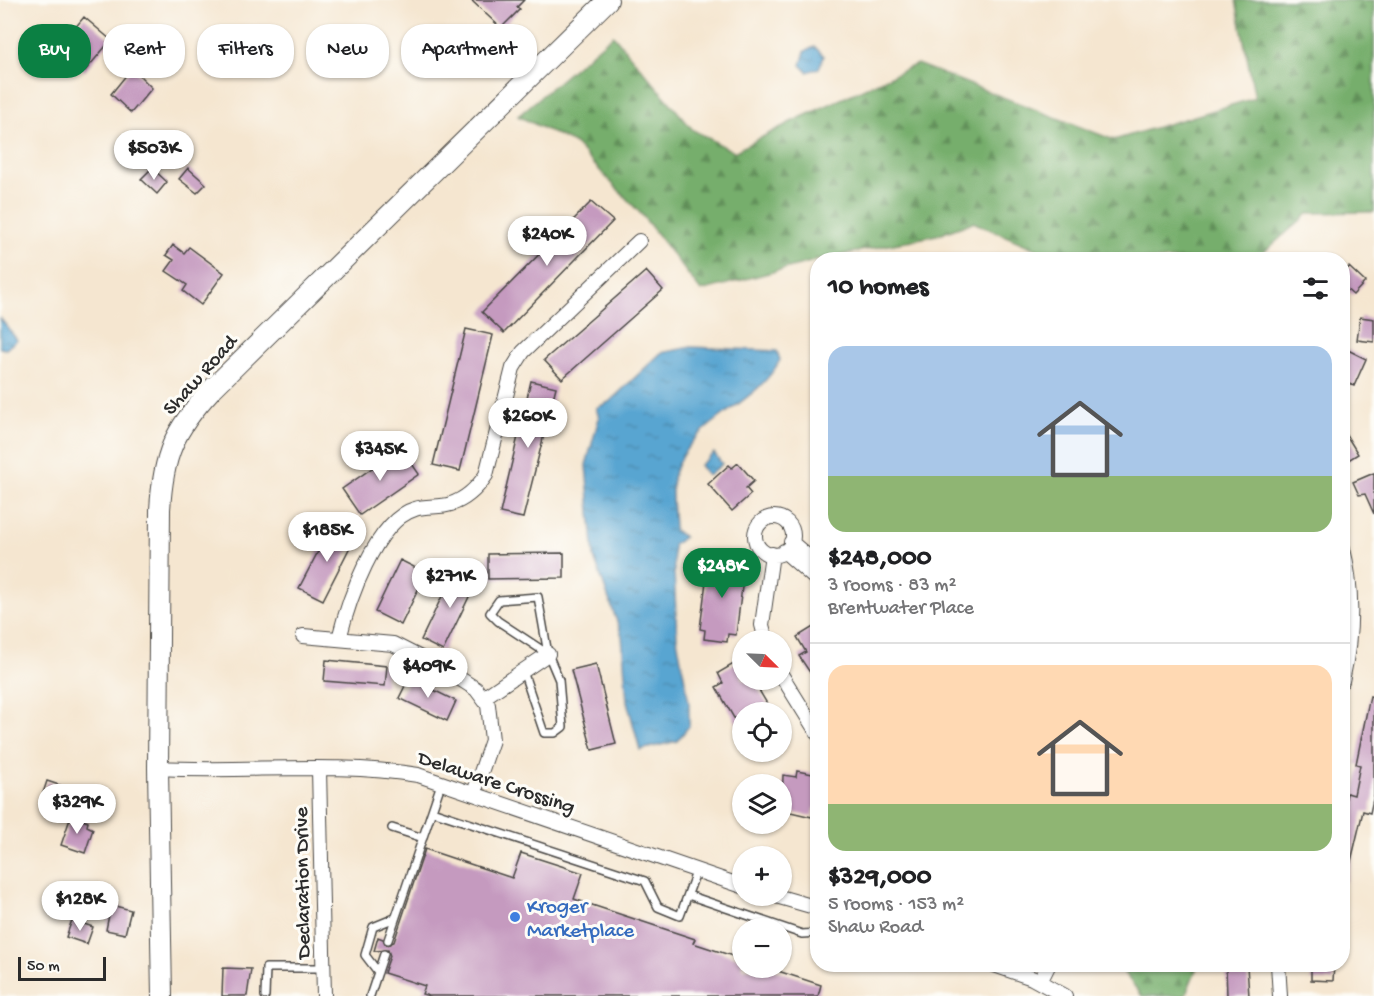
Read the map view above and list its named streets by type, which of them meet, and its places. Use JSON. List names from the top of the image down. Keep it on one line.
{"streets":{"main road":["Shaw Road"],"street":["Delaware Crossing","Declaration Drive"]},"crossings":[["Shaw Road","Delaware Crossing"],["Delaware Crossing","Declaration Drive"]],"places":["Kroger Marketplace"],"scale_bar":"50 m","north":"bottom right","page":{"chip":["Buy","Rent","Filters","New","Apartment"],"price":["$503K","$240K","$260K","$345K","$185K","$248K","$271K","$409K","$329K","$128K"],"heading":"10 homes","list":[{"name":"$248,000","note":"3 rooms · 83 m² · Brentwater Place"},{"name":"$329,000","note":"5 rooms · 153 m² · Shaw Road"}],"map_buttons":["+","−"],"scale":"50 m"}}
